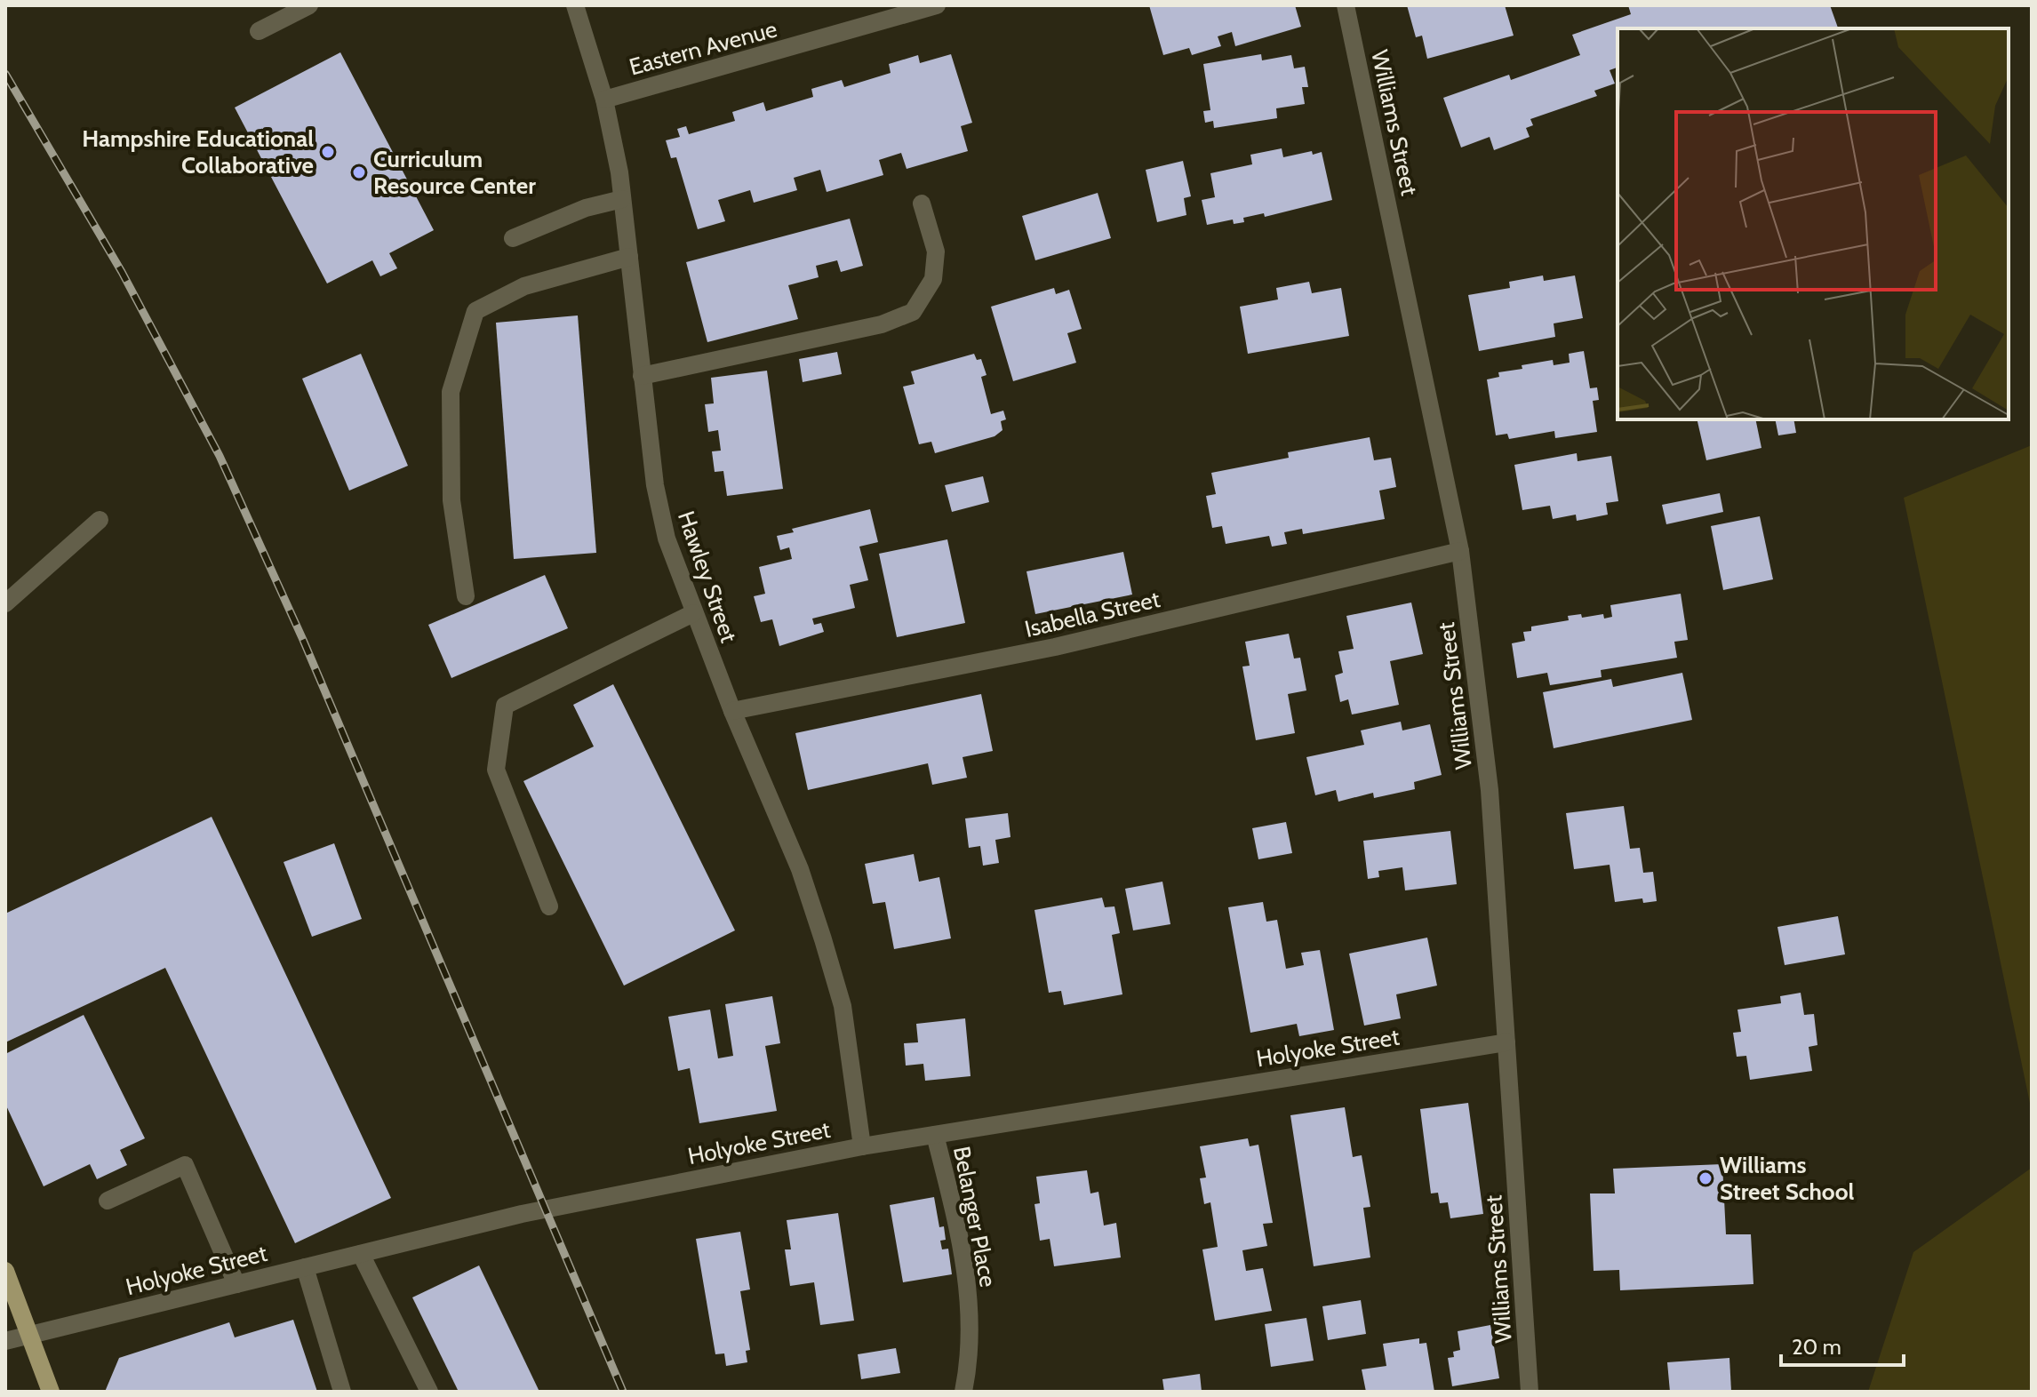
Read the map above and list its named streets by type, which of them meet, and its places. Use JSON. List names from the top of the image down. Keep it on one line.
{"streets":{"street":["Eastern Avenue","Williams Street","Hawley Street","Isabella Street","Holyoke Street","Belanger Place"]},"crossings":[["Eastern Avenue","Hawley Street"],["Williams Street","Isabella Street"],["Williams Street","Holyoke Street"],["Hawley Street","Isabella Street"],["Hawley Street","Holyoke Street"],["Holyoke Street","Belanger Place"]],"places":["Hampshire Educational Collaborative","Curriculum Resource Center","Williams Street School"],"scale_bar":"20 m"}
